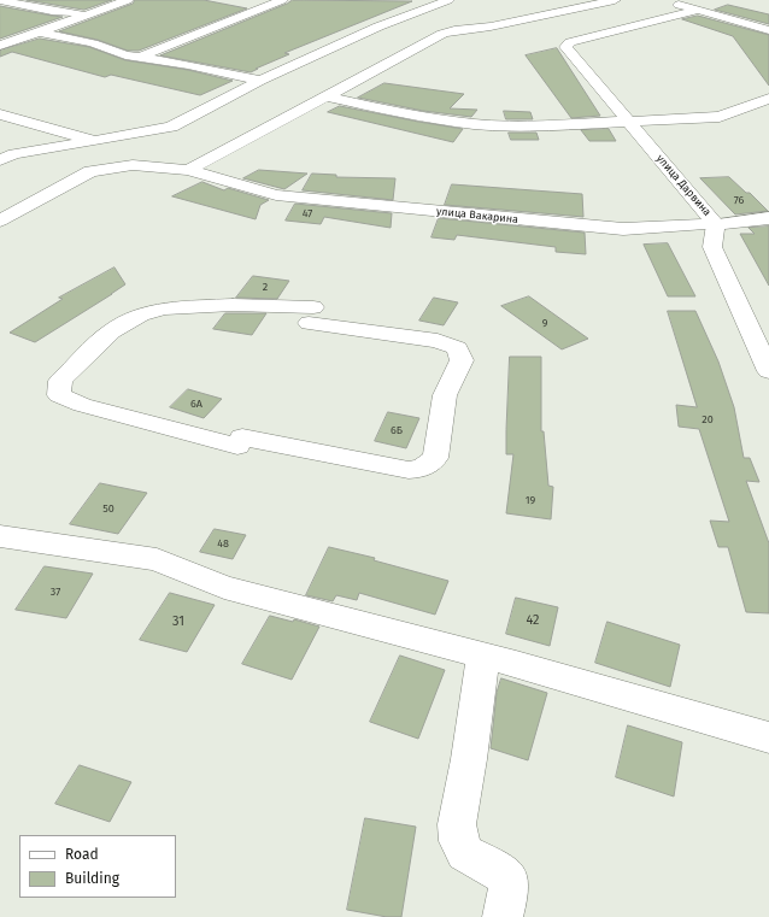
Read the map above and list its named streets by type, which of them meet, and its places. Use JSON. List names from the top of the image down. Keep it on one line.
{"streets":{"street":["улица Дарвина","улица Вакарина"]},"crossings":[["улица Дарвина","улица Вакарина"]],"house_numbers":["76","47","2","9","6А","20","6Б","19","50","48","37","42","31"],"legend":["Road","Building"]}
